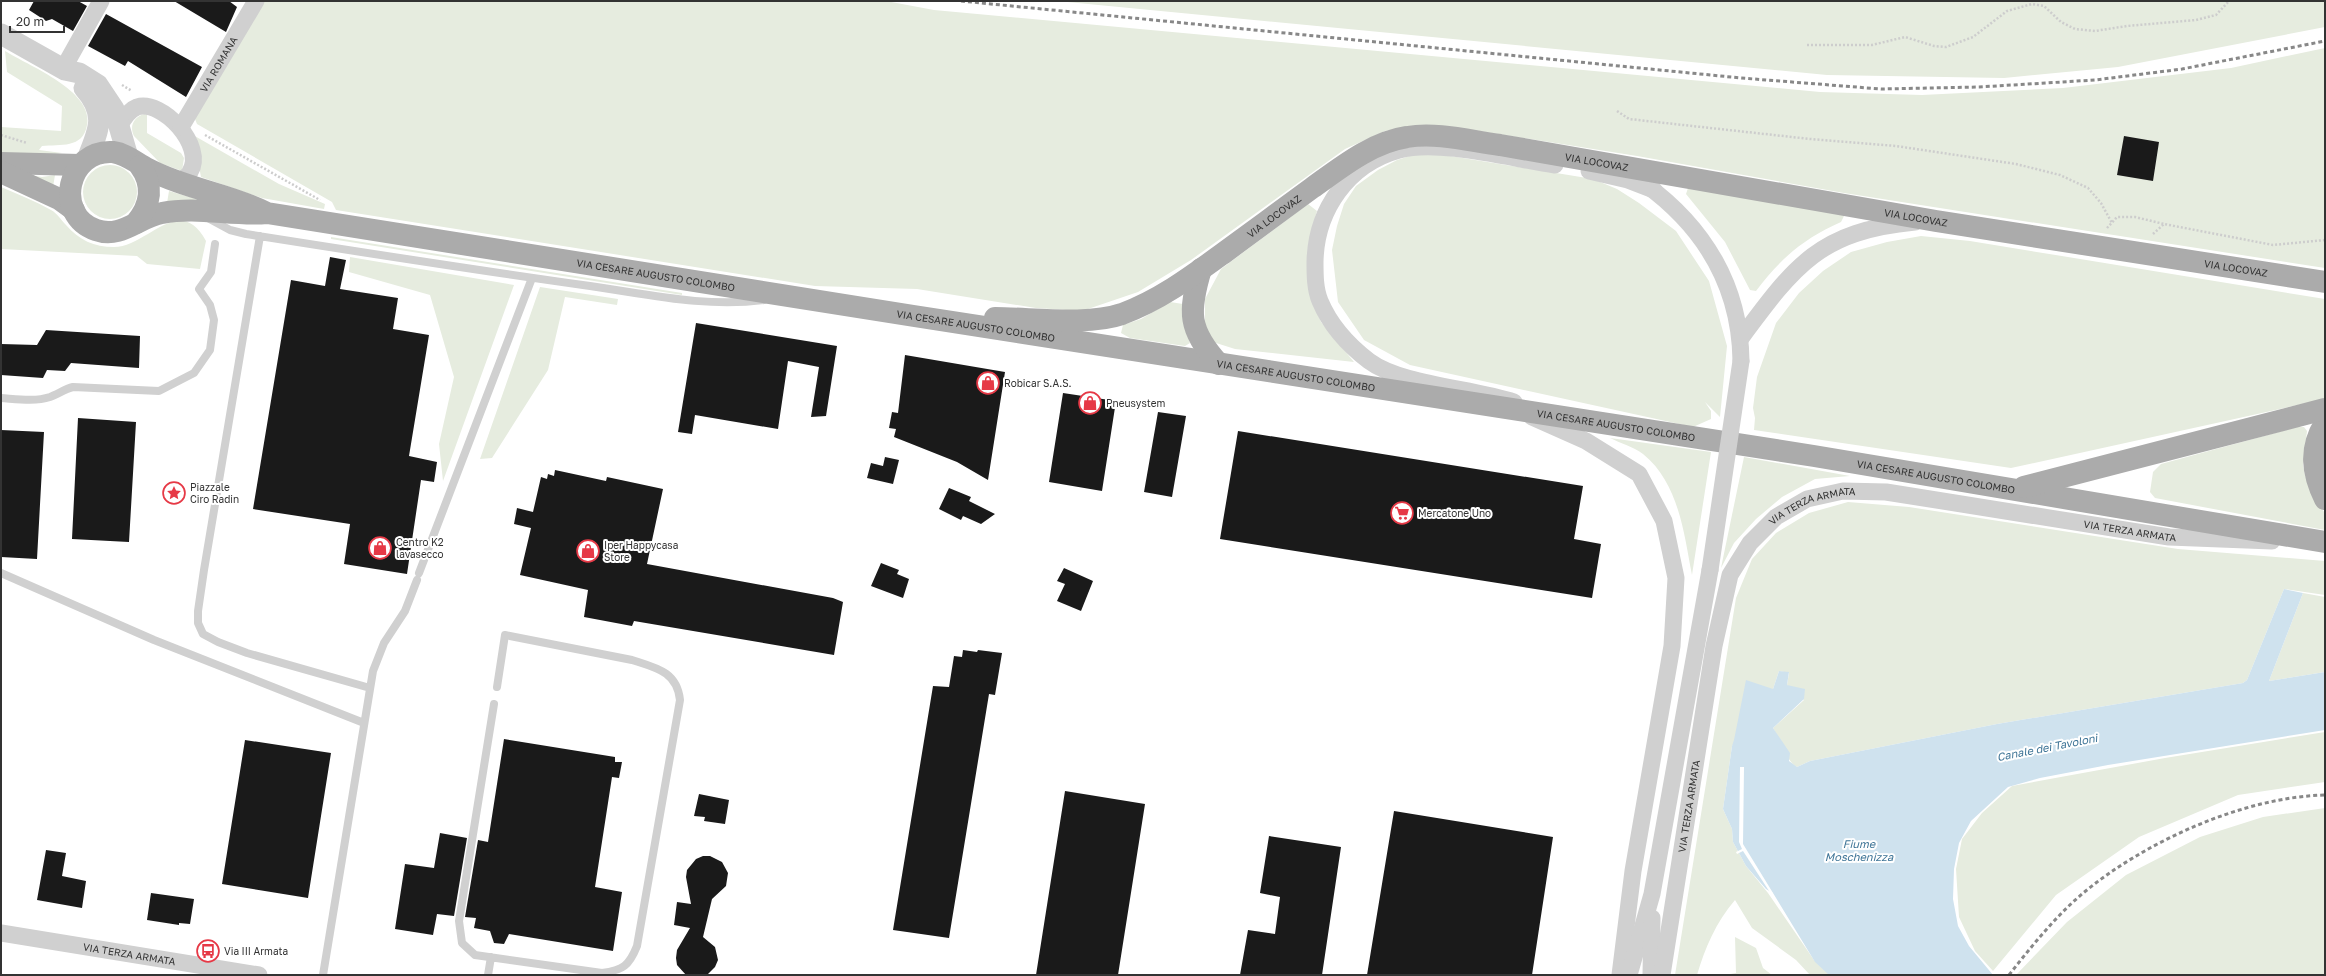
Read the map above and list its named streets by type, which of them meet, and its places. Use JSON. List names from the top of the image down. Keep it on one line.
{"streets":{"main road":["VIA LOCOVAZ","VIA CESARE AUGUSTO COLOMBO"],"street":["VIA ROMANA","VIA TERZA ARMATA"]},"crossings":[["VIA ROMANA","VIA CESARE AUGUSTO COLOMBO"],["VIA LOCOVAZ","VIA CESARE AUGUSTO COLOMBO"],["VIA LOCOVAZ","VIA TERZA ARMATA"],["VIA CESARE AUGUSTO COLOMBO","VIA TERZA ARMATA"]],"water":["Canale dei Tavoloni","Fiume Moschenizza"],"places":{"shop":["Robicar S.A.S.","Pneusystem","Centro K2 lavasecco","Iper Happycasa Store"],"place":["Piazzale Ciro Radin"],"supermarket":["Mercatone Uno"],"bus stop":["Via III Armata"]},"scale_bar":"20 m"}
